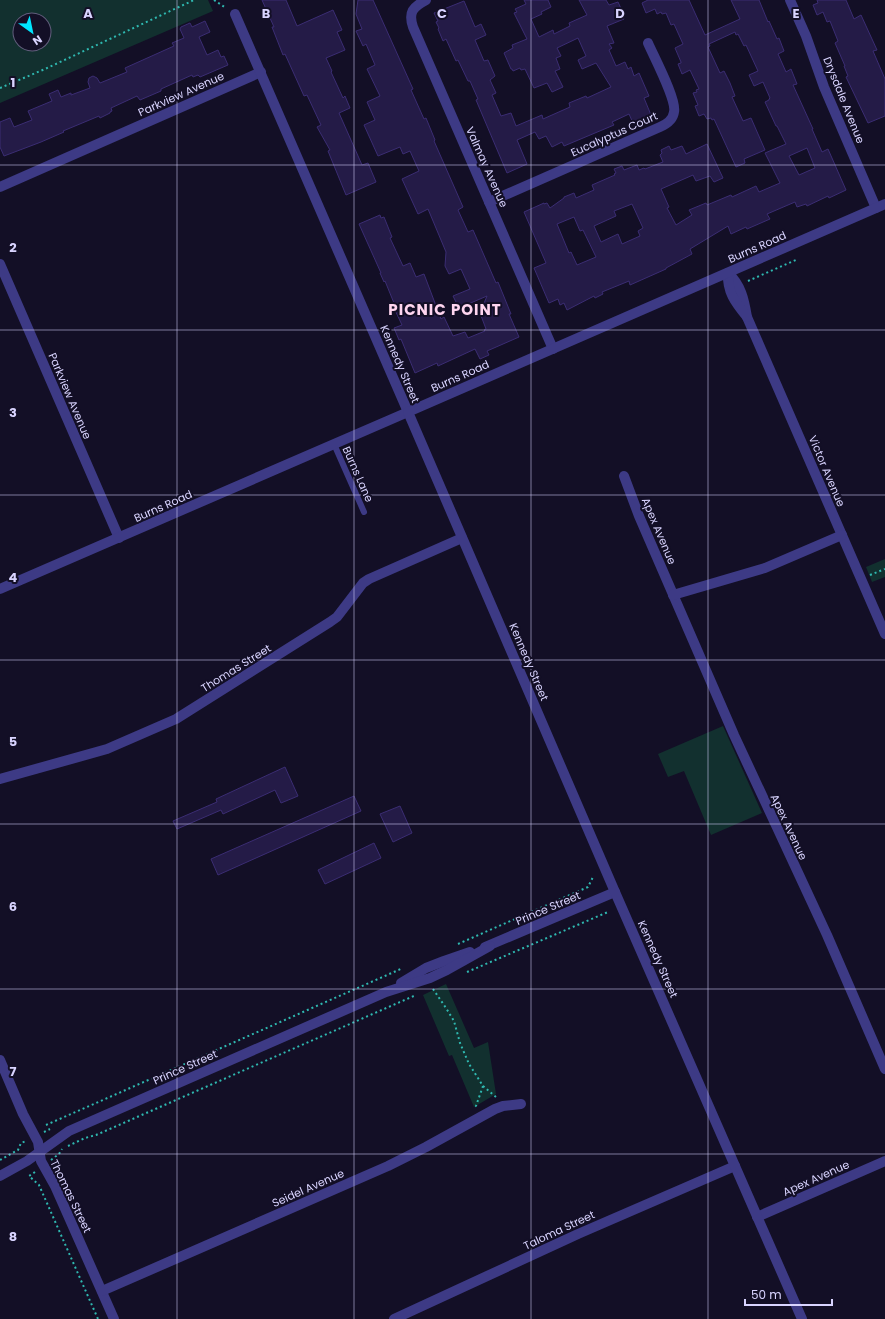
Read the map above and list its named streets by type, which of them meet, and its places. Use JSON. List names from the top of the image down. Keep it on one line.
{"streets":{"street":["Parkview Avenue","Drysdale Avenue","Eucalyptus Court","Valmay Avenue","Burns Road","Kennedy Street","Victor Avenue","Apex Avenue","Thomas Street","Prince Street","Seidel Avenue","Taloma Street"],"lane":["Burns Lane"]},"crossings":[["Parkview Avenue","Burns Road"],["Parkview Avenue","Kennedy Street"],["Drysdale Avenue","Burns Road"],["Eucalyptus Court","Valmay Avenue"],["Valmay Avenue","Burns Road"],["Burns Road","Kennedy Street"],["Burns Road","Victor Avenue"],["Burns Road","Burns Lane"],["Kennedy Street","Apex Avenue"],["Kennedy Street","Thomas Street"],["Kennedy Street","Prince Street"],["Kennedy Street","Taloma Street"],["Thomas Street","Prince Street"],["Thomas Street","Seidel Avenue"]],"districts":["PICNIC POINT"],"scale_bar":"50 m","north":"bottom right","grid":{"columns":["A","B","C","D","E"],"rows":["1","2","3","4","5","6","7","8"]}}
